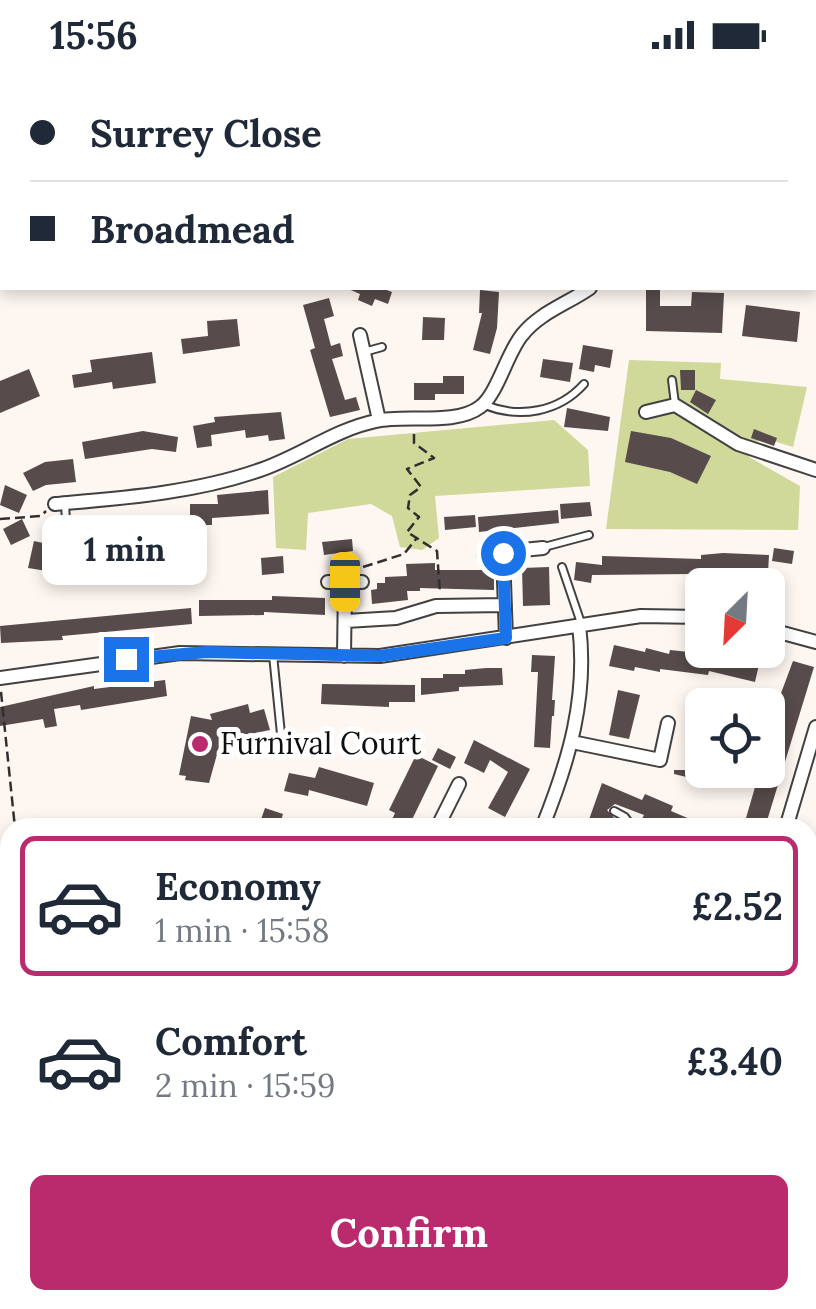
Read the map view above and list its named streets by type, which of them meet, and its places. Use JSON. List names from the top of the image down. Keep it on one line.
{"places":["Furnival Court"],"north":"bottom left","page":{"status":"15:56","banner":["Surrey Close","Broadmead"],"bubble":"1 min","list":[{"name":"Economy","note":"1 min · 15:58","value":"£2.52"},{"name":"Comfort","note":"2 min · 15:59","value":"£3.40"}],"buttons":"Confirm"}}
